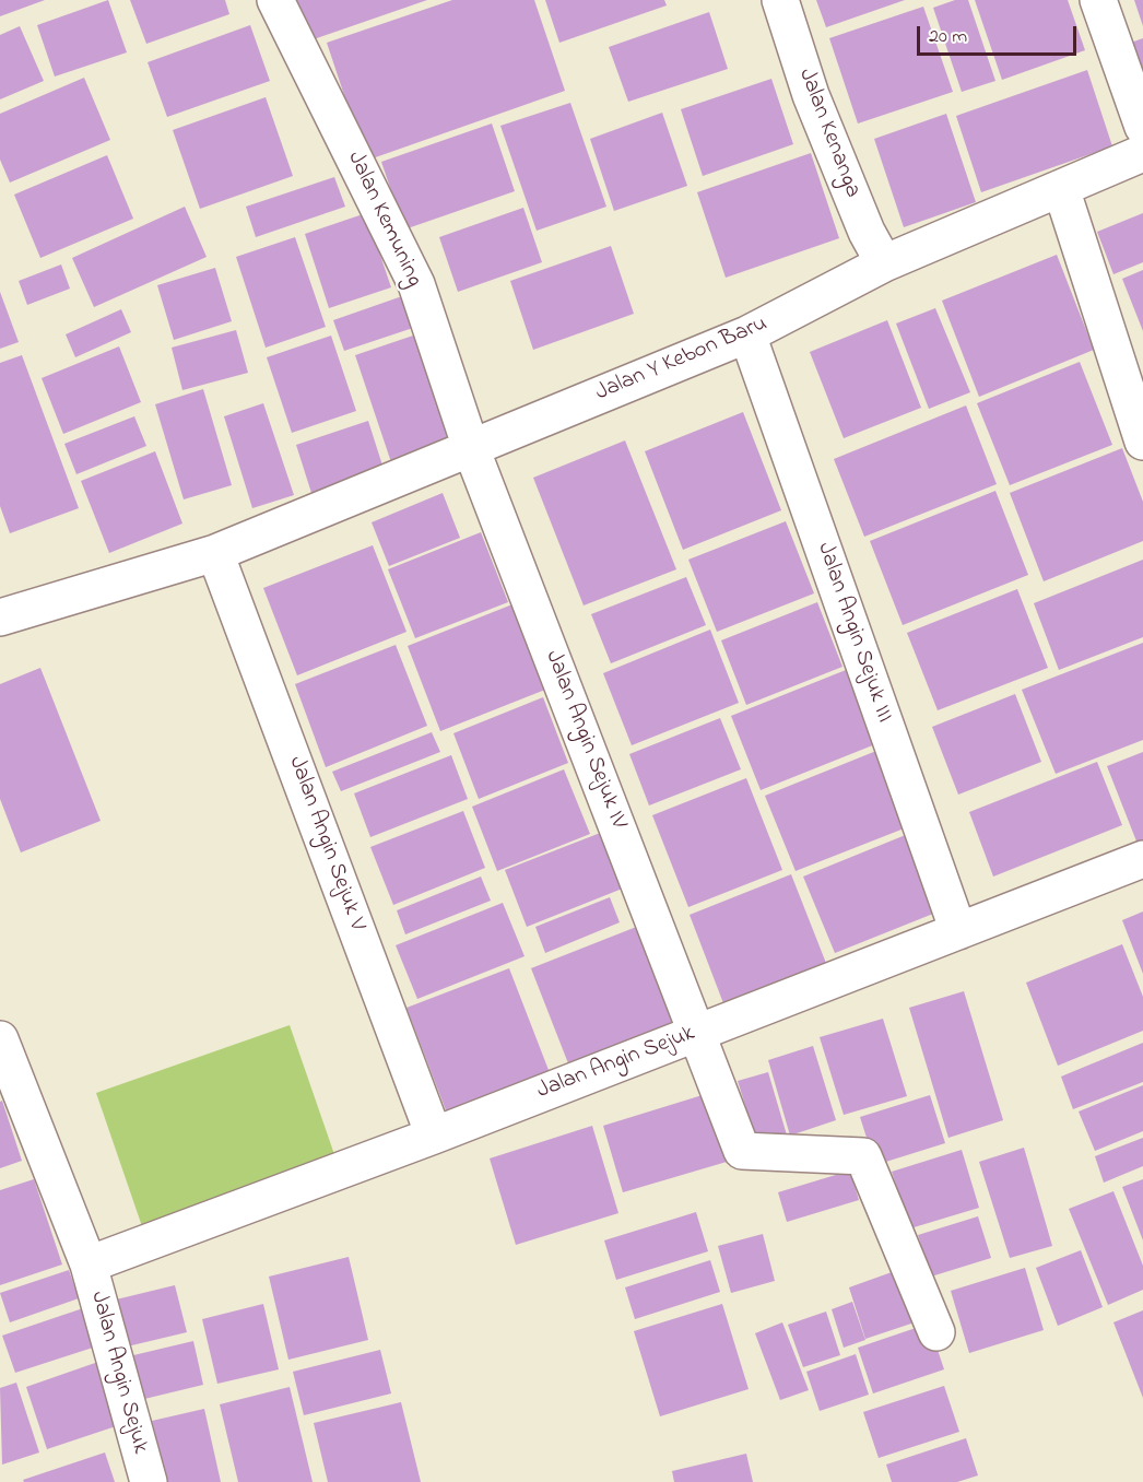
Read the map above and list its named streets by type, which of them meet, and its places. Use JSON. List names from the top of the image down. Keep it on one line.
{"streets":{"street":["Jalan Kenanga","Jalan Kemuning","Jalan Y Kebon Baru","Jalan Angin Sejuk III","Jalan Angin Sejuk IV","Jalan Angin Sejuk V","Jalan Angin Sejuk"]},"crossings":[["Jalan Kenanga","Jalan Y Kebon Baru"],["Jalan Kemuning","Jalan Y Kebon Baru"],["Jalan Kemuning","Jalan Angin Sejuk IV"],["Jalan Y Kebon Baru","Jalan Angin Sejuk III"],["Jalan Y Kebon Baru","Jalan Angin Sejuk IV"],["Jalan Y Kebon Baru","Jalan Angin Sejuk V"],["Jalan Angin Sejuk III","Jalan Angin Sejuk"],["Jalan Angin Sejuk IV","Jalan Angin Sejuk"],["Jalan Angin Sejuk V","Jalan Angin Sejuk"]],"scale_bar":"20 m"}
